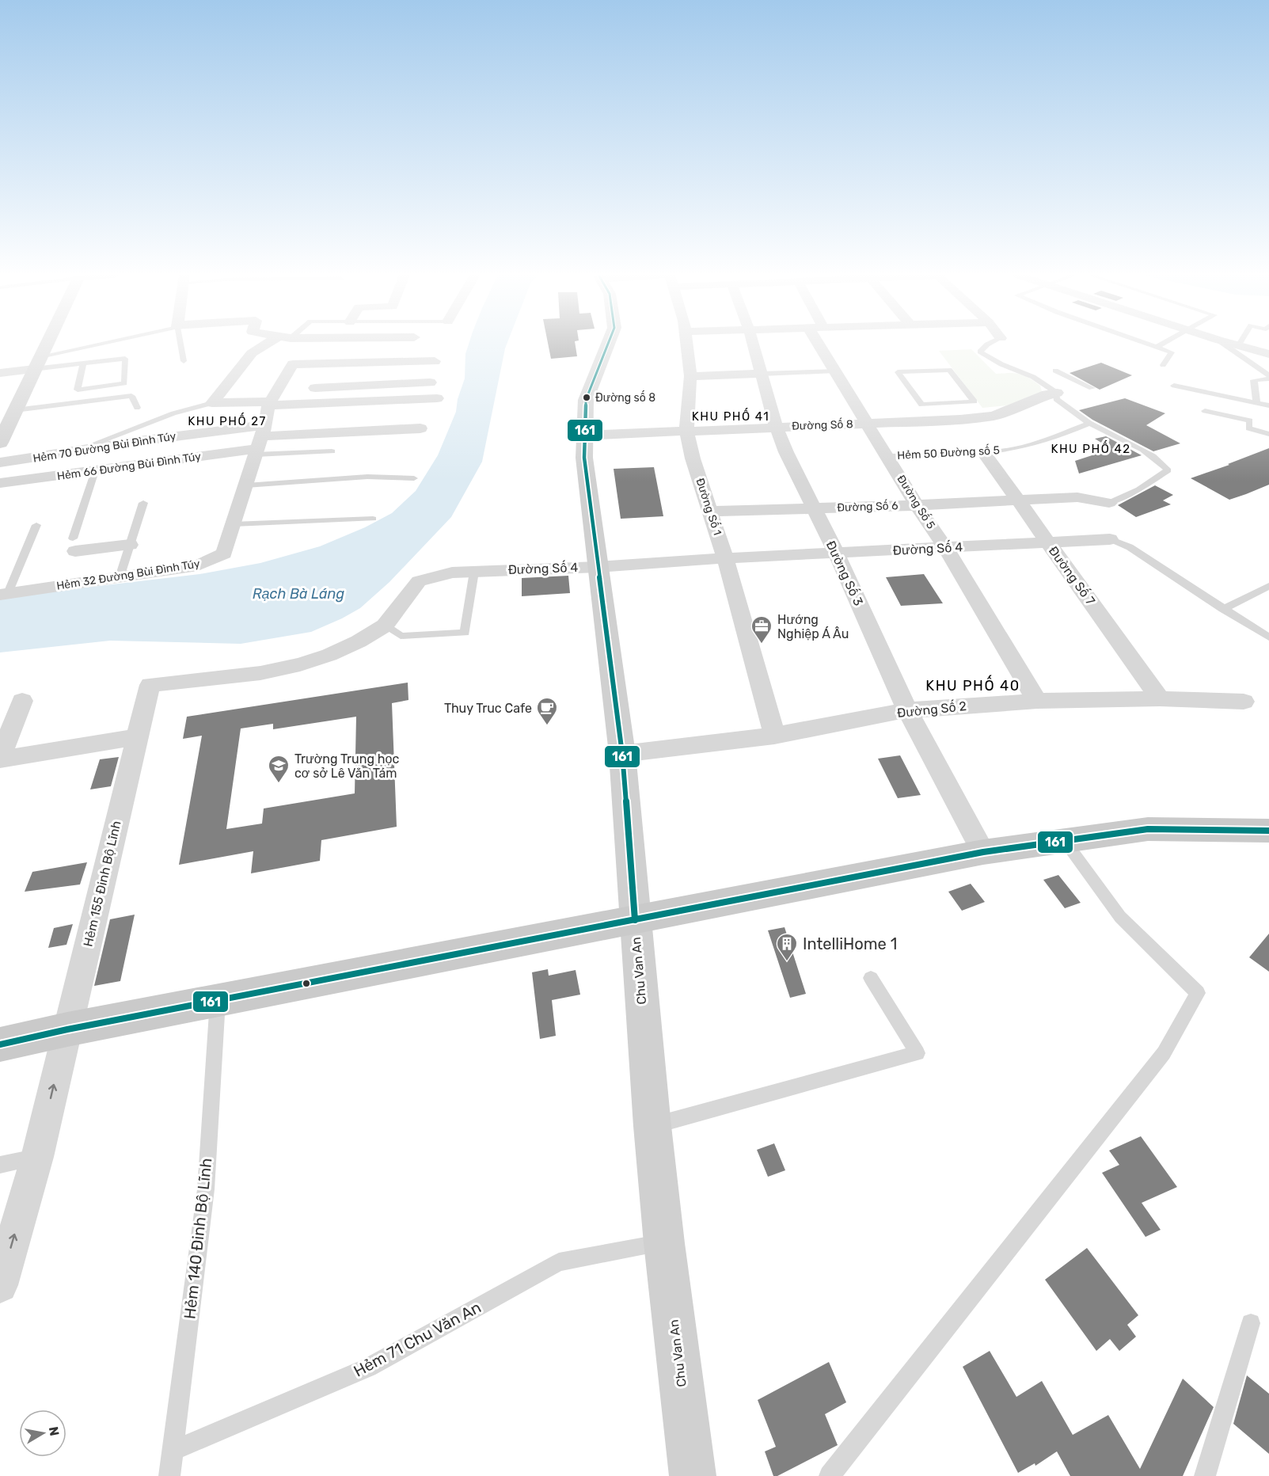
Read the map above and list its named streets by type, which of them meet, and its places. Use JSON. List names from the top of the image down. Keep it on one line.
{"streets":{"street":["Đường Số 8","Hẻm 70 Đường Bùi Đình Túy","Hẻm 66 Đường Bùi Đình Túy","Đường Số 5","Đường Số 1","Đường Số 6","Đường Số 4","Đường Số 3","Hẻm 32 Đường Bùi Đình Túy","Đường Số 7","Đường Số 2","Hẻm 155 Đinh Bộ Lĩnh","Chu Van An"],"lane":["Hẻm 50 Đường số 5","Hẻm 140 Đinh Bộ Lĩnh","Hẻm 71 Chu Văn An"]},"crossings":[["Đường Số 8","Đường Số 5"],["Đường Số 8","Đường Số 1"],["Đường Số 8","Đường Số 3"],["Đường Số 8","Chu Van An"],["Hẻm 70 Đường Bùi Đình Túy","Hẻm 66 Đường Bùi Đình Túy"],["Hẻm 70 Đường Bùi Đình Túy","Hẻm 32 Đường Bùi Đình Túy"],["Hẻm 50 Đường số 5","Đường Số 5"],["Hẻm 50 Đường số 5","Đường Số 7"],["Hẻm 66 Đường Bùi Đình Túy","Hẻm 32 Đường Bùi Đình Túy"],["Đường Số 5","Đường Số 6"],["Đường Số 5","Đường Số 4"],["Đường Số 5","Đường Số 2"],["Đường Số 1","Đường Số 6"],["Đường Số 1","Đường Số 4"],["Đường Số 1","Đường Số 2"],["Đường Số 6","Đường Số 3"],["Đường Số 6","Đường Số 7"],["Đường Số 4","Đường Số 3"],["Đường Số 4","Đường Số 7"],["Đường Số 4","Hẻm 155 Đinh Bộ Lĩnh"],["Đường Số 4","Chu Van An"],["Đường Số 3","Đường Số 2"],["Đường Số 7","Đường Số 2"],["Đường Số 2","Chu Van An"],["Chu Van An","Hẻm 71 Chu Văn An"],["Hẻm 140 Đinh Bộ Lĩnh","Hẻm 71 Chu Văn An"]],"one_way":["Hẻm 155 Đinh Bộ Lĩnh"],"districts":["KHU PHỐ 41","KHU PHỐ 27","KHU PHỐ 42","KHU PHỐ 40"],"water":["Rạch Bà Láng"],"places":{"other":["Đường số 8"],"office":["Hướng Nghiệp Á Âu"],"cafe":["Thuy Truc Cafe"],"school or university":["Trường Trung học cơ sở Lê Văn Tám"],"building":["IntelliHome 1"]},"lines":["transit line 161"],"north":"right"}
